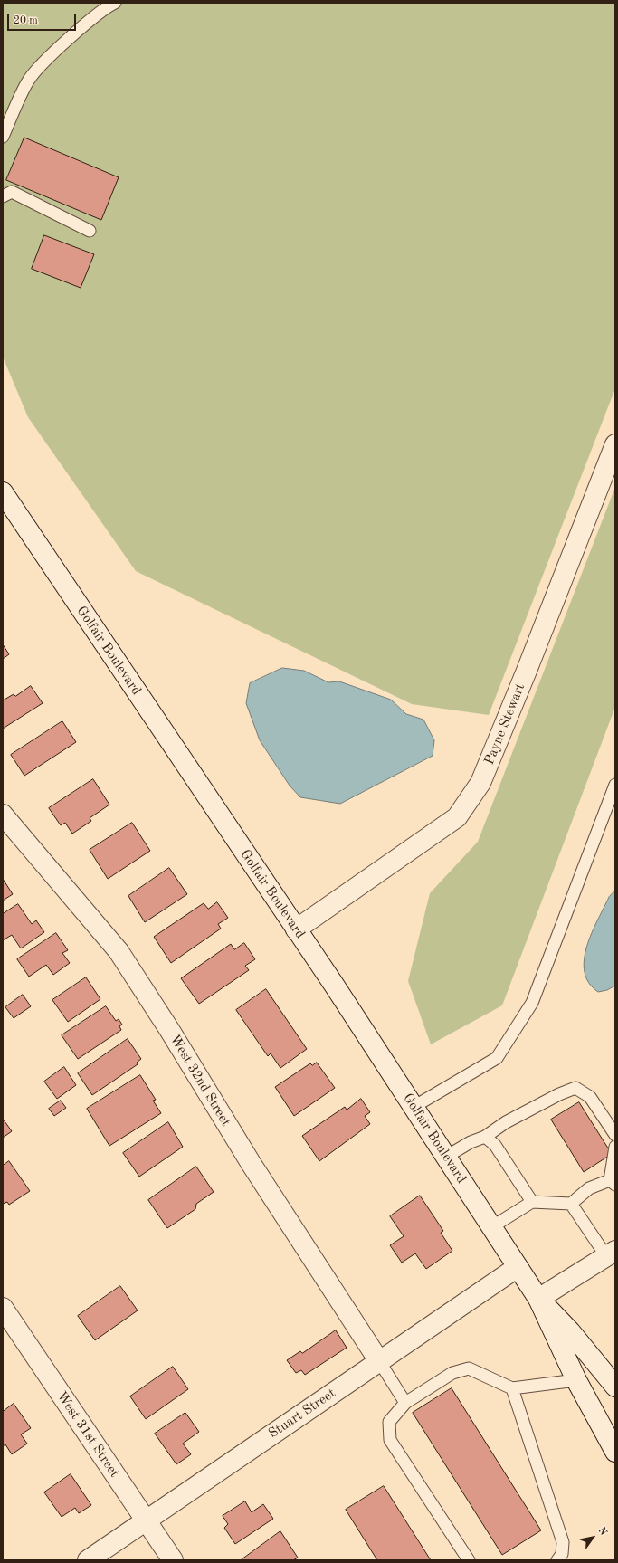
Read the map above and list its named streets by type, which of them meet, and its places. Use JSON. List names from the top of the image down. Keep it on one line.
{"streets":{"street":["Golfair Boulevard","Payne Stewart","West 32nd Street","Stuart Street","West 31st Street"]},"crossings":[["Golfair Boulevard","Payne Stewart"],["Golfair Boulevard","Stuart Street"],["West 32nd Street","Stuart Street"],["Stuart Street","West 31st Street"]],"scale_bar":"20 m","north":"top right"}
